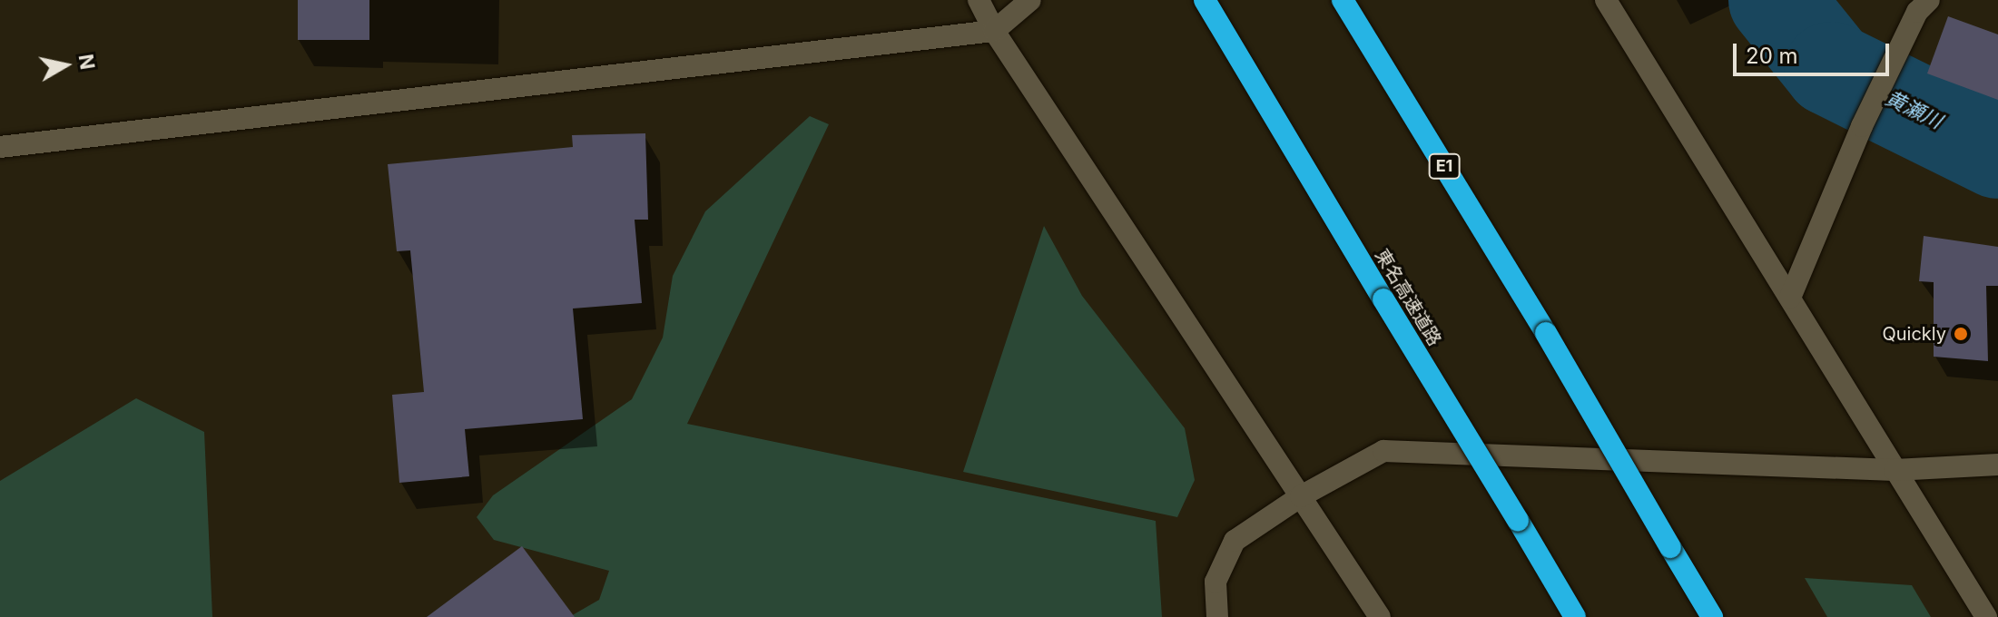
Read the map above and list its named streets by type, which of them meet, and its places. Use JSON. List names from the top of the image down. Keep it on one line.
{"streets":{"highway":["E1","東名高速道路"]},"water":["黄瀬川"],"places":["Quickly"],"scale_bar":"20 m","north":"right"}
